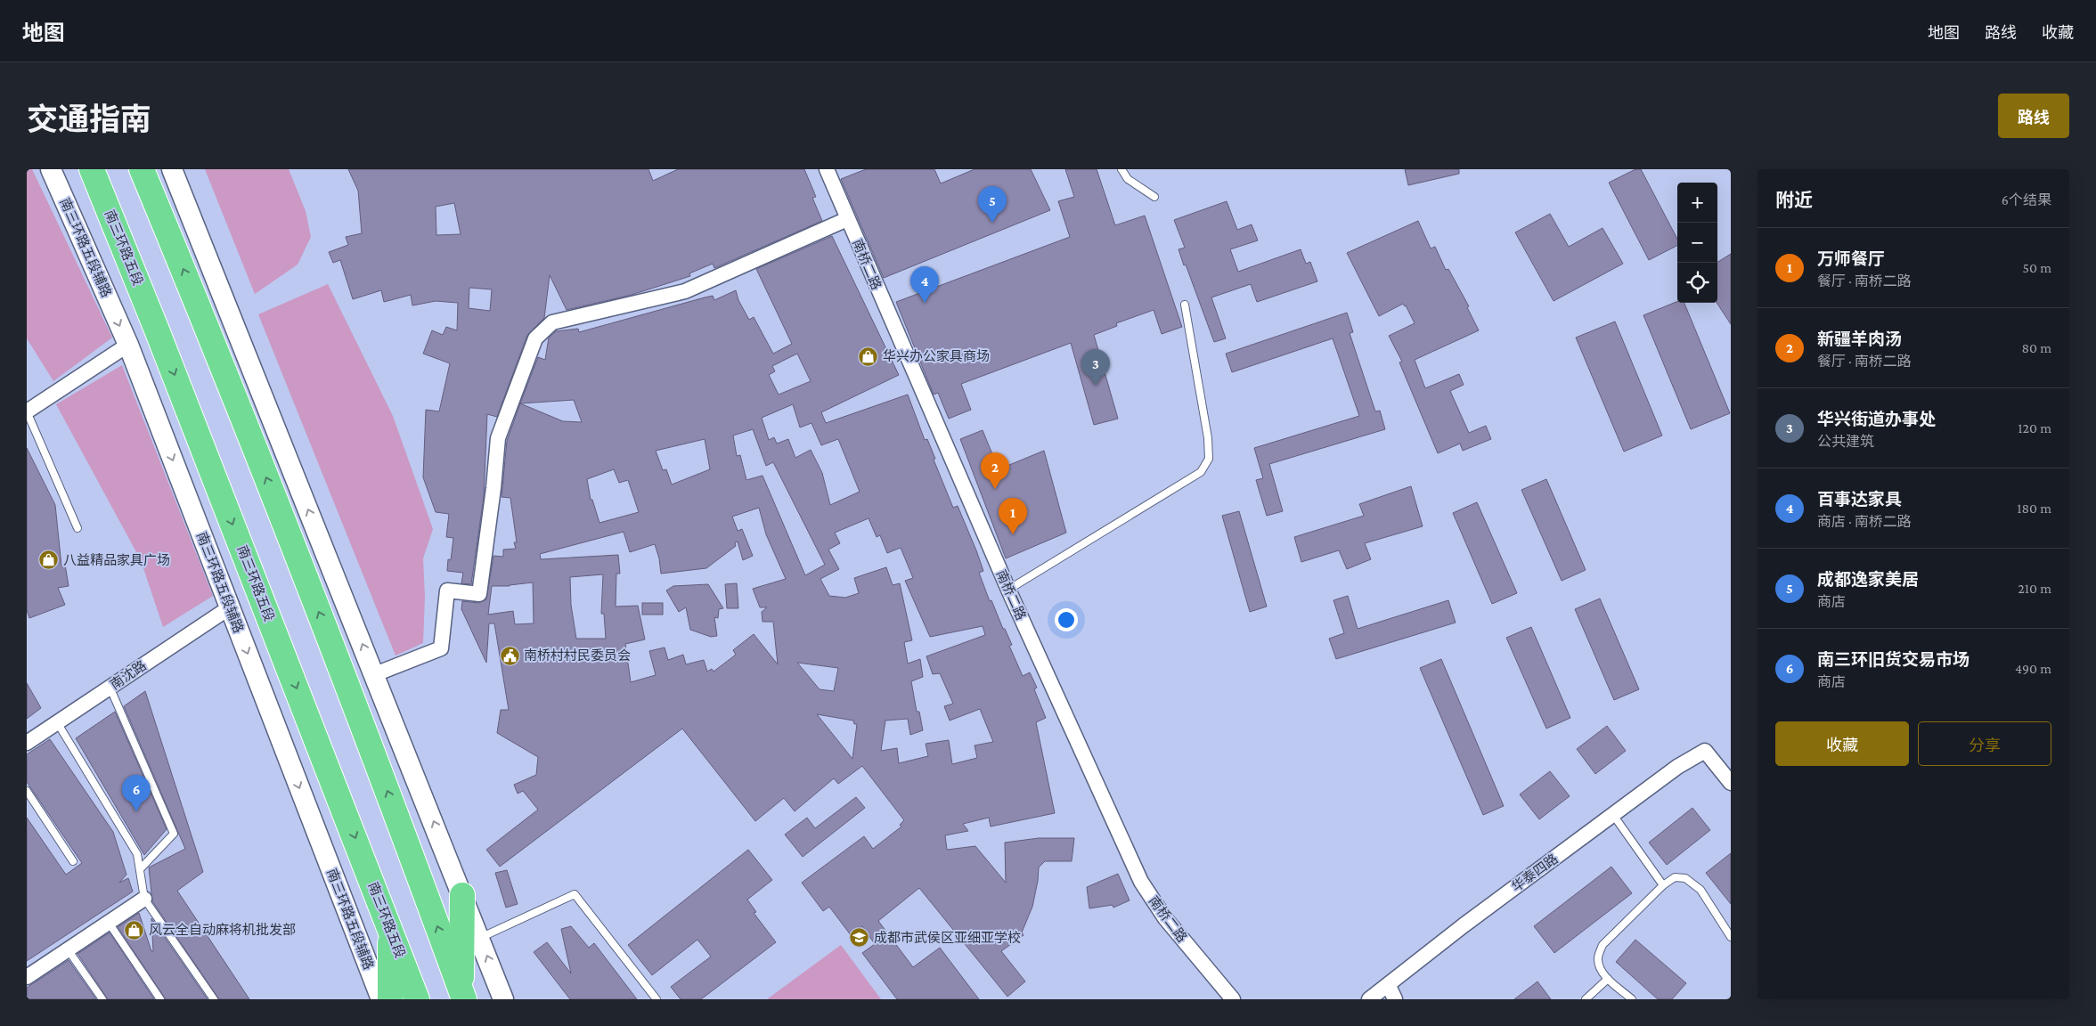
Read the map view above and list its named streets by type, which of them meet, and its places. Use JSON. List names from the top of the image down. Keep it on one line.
{"streets":{"highway":["南三环路五段"],"main road":["南三环路五段辅路"],"street":["南桥二路","南沈路","华泰四路"]},"crossings":[["南三环路五段辅路","南沈路"]],"places":{"shop":["华兴办公家具商场","八益精品家具广场","风云全自动麻将机批发部"],"public building":["南桥村村民委员会"],"school or university":["成都市武侯区亚细亚学校"]},"page":{"header":"地图","nav":["地图","路线","收藏"],"title":"交通指南","buttons":["路线",["收藏","分享"]],"heading":["附近","6个结果"],"map_buttons":["+","−"],"pins":["5","4","3","2","1","6"],"list":[{"mark":"1","name":"万师餐厅","note":"餐厅 · 南桥二路","value":"50 m"},{"mark":"2","name":"新疆羊肉汤","note":"餐厅 · 南桥二路","value":"80 m"},{"mark":"3","name":"华兴街道办事处","note":"公共建筑","value":"120 m"},{"mark":"4","name":"百事达家具","note":"商店 · 南桥二路","value":"180 m"},{"mark":"5","name":"成都逸家美居","note":"商店","value":"210 m"},{"mark":"6","name":"南三环旧货交易市场","note":"商店","value":"490 m"}]}}
